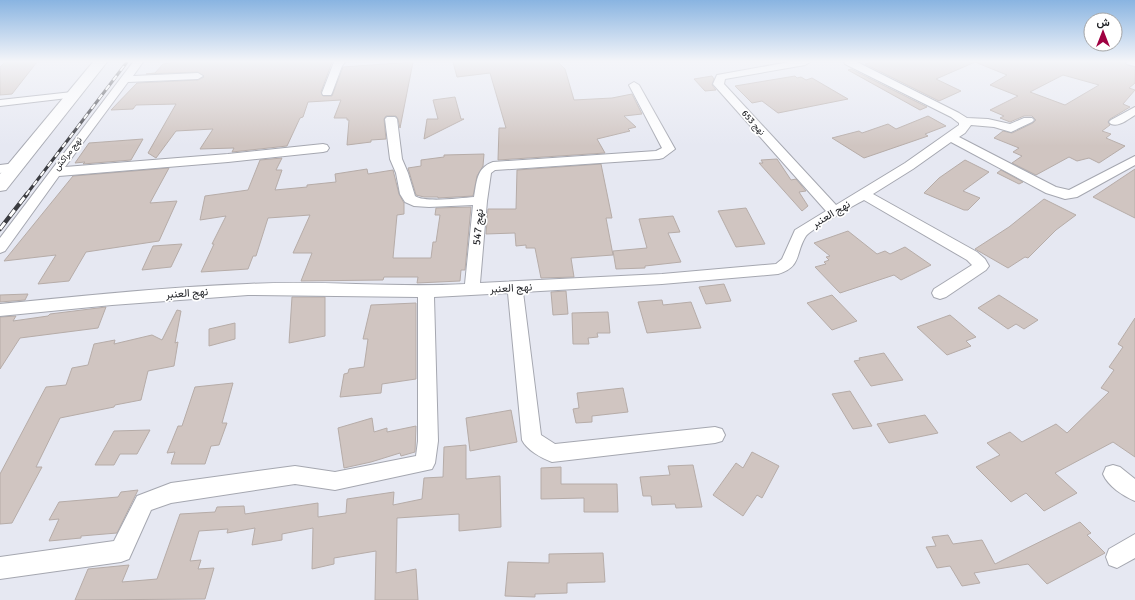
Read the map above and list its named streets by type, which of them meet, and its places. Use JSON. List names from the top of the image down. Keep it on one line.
{"streets":{"street":["نهج 653","نهج مراكش","نهج العنبر","نهج 547"]},"crossings":[["نهج 653","نهج العنبر"],["نهج العنبر","نهج 547"]],"north":"top"}
